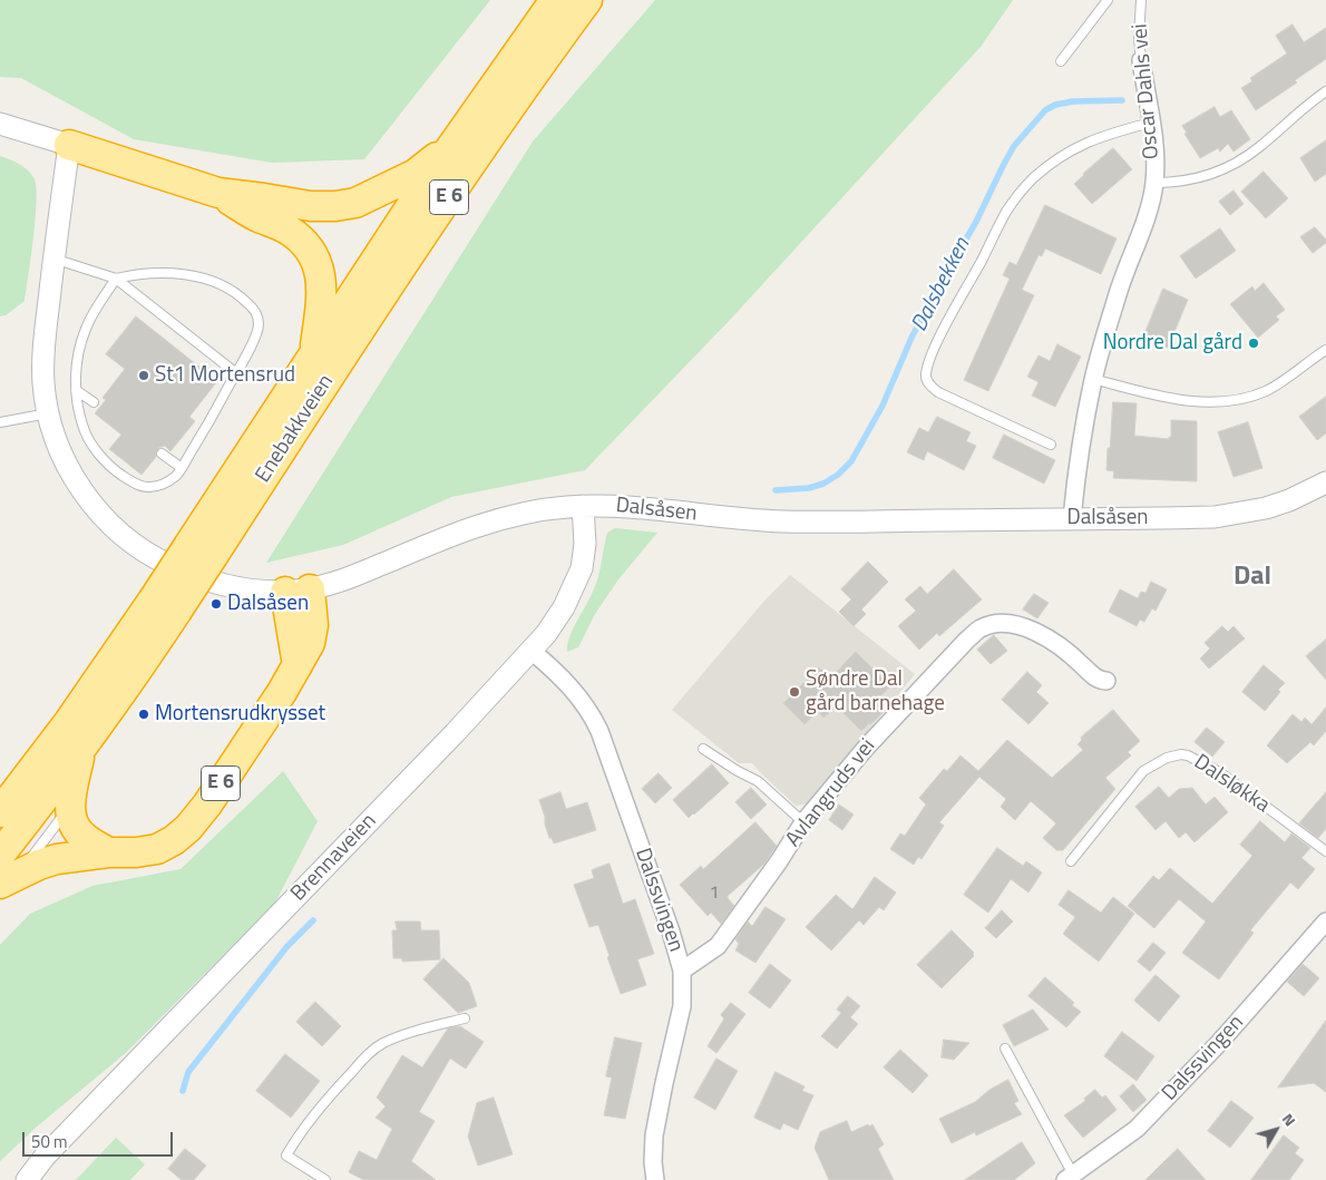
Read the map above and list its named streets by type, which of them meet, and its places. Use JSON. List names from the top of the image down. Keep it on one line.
{"streets":{"highway":["E 6","Enebakkveien"],"street":["Oscar Dahls vei","Dalsåsen","Avlangruds vei","Brennaveien","Dalssvingen"],"lane":["Dalsløkka"]},"crossings":[["Oscar Dahls vei","Dalsåsen"],["E 6","Enebakkveien"],["E 6","Dalsåsen"],["Dalsåsen","Brennaveien"],["Avlangruds vei","Dalssvingen"],["Brennaveien","Dalssvingen"]],"districts":["Dal"],"water":["Dalsbekken"],"places":["Nordre Dal gård","St1 Mortensrud","Dalsåsen","Søndre Dal gård barnehage","Mortensrudkrysset"],"house_numbers":["1"],"scale_bar":"50 m","north":"top right"}
